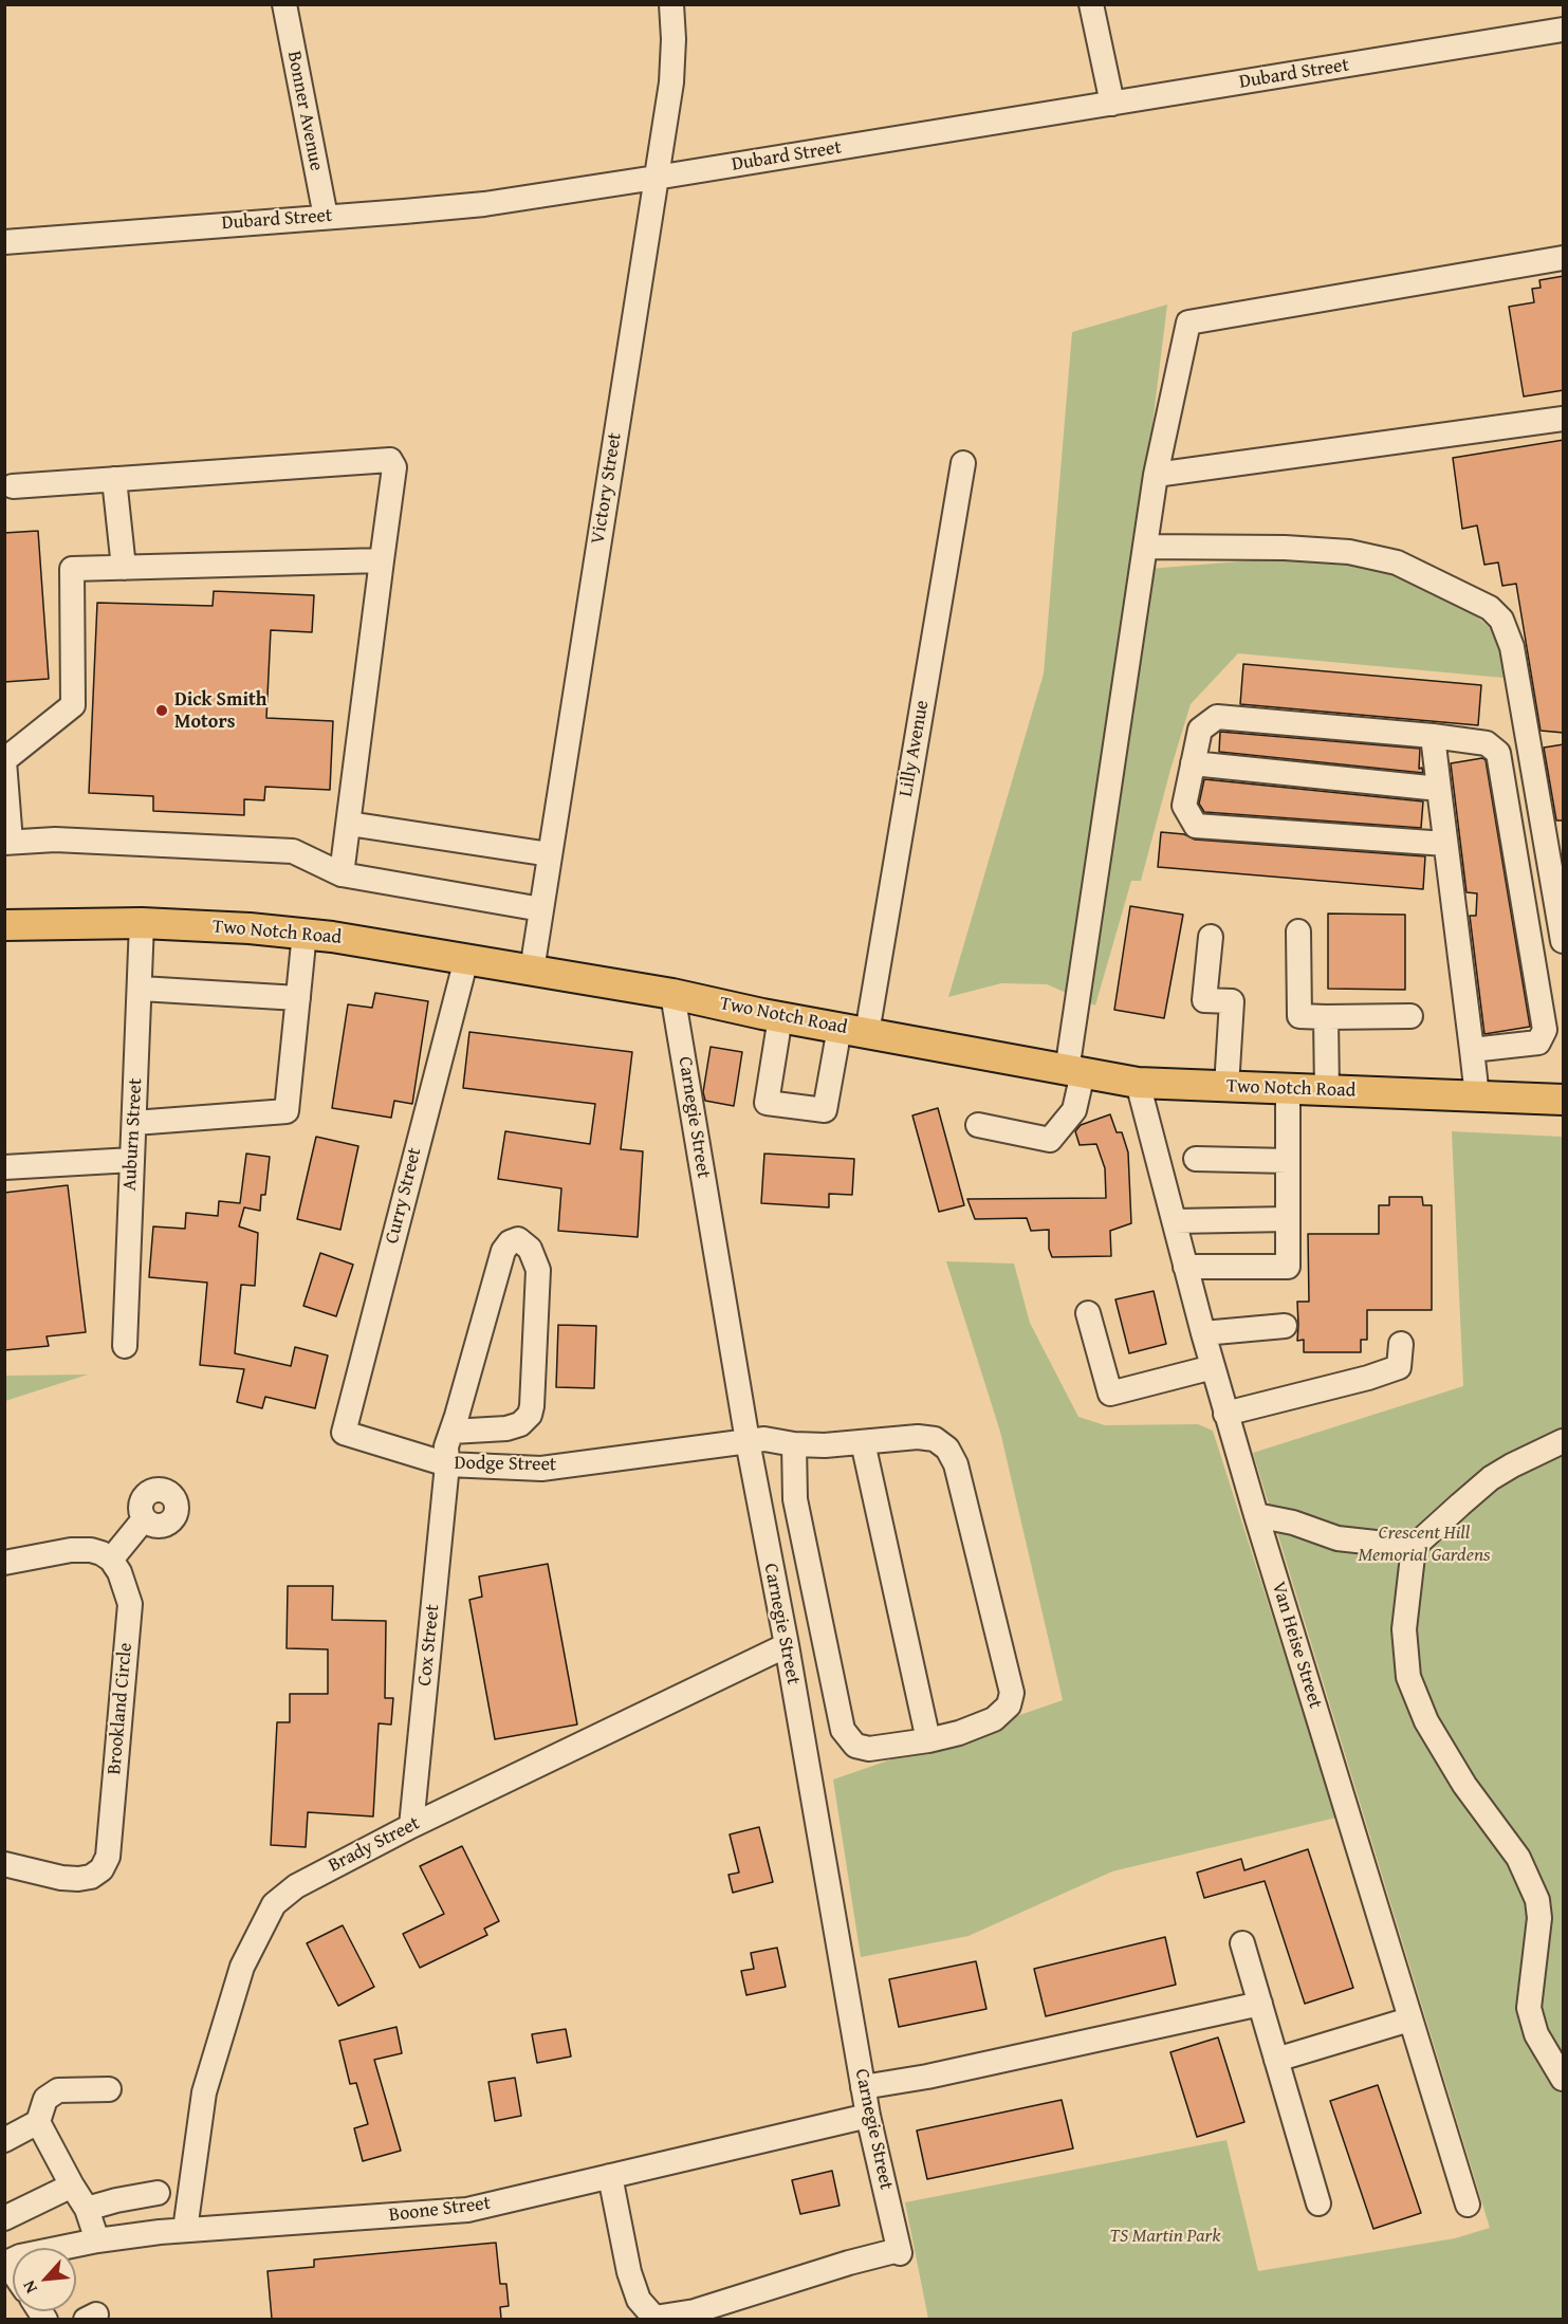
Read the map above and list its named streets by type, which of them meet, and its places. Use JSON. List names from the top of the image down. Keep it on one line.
{"streets":{"main road":["Two Notch Road"],"street":["Dubard Street","Bonner Avenue","Victory Street","Lilly Avenue","Carnegie Street","Auburn Street","Curry Street","Dodge Street","Cox Street","Van Heise Street","Brookland Circle","Brady Street","Boone Street"]},"crossings":[["Dubard Street","Bonner Avenue"],["Dubard Street","Victory Street"],["Victory Street","Two Notch Road"],["Lilly Avenue","Two Notch Road"],["Two Notch Road","Carnegie Street"],["Two Notch Road","Auburn Street"],["Two Notch Road","Curry Street"],["Two Notch Road","Van Heise Street"],["Carnegie Street","Dodge Street"],["Carnegie Street","Brady Street"],["Carnegie Street","Boone Street"],["Curry Street","Dodge Street"],["Dodge Street","Cox Street"],["Cox Street","Brady Street"],["Brady Street","Boone Street"]],"parks":["Crescent Hill Memorial Gardens","TS Martin Park"],"places":["Dick Smith Motors"],"north":"bottom left"}
